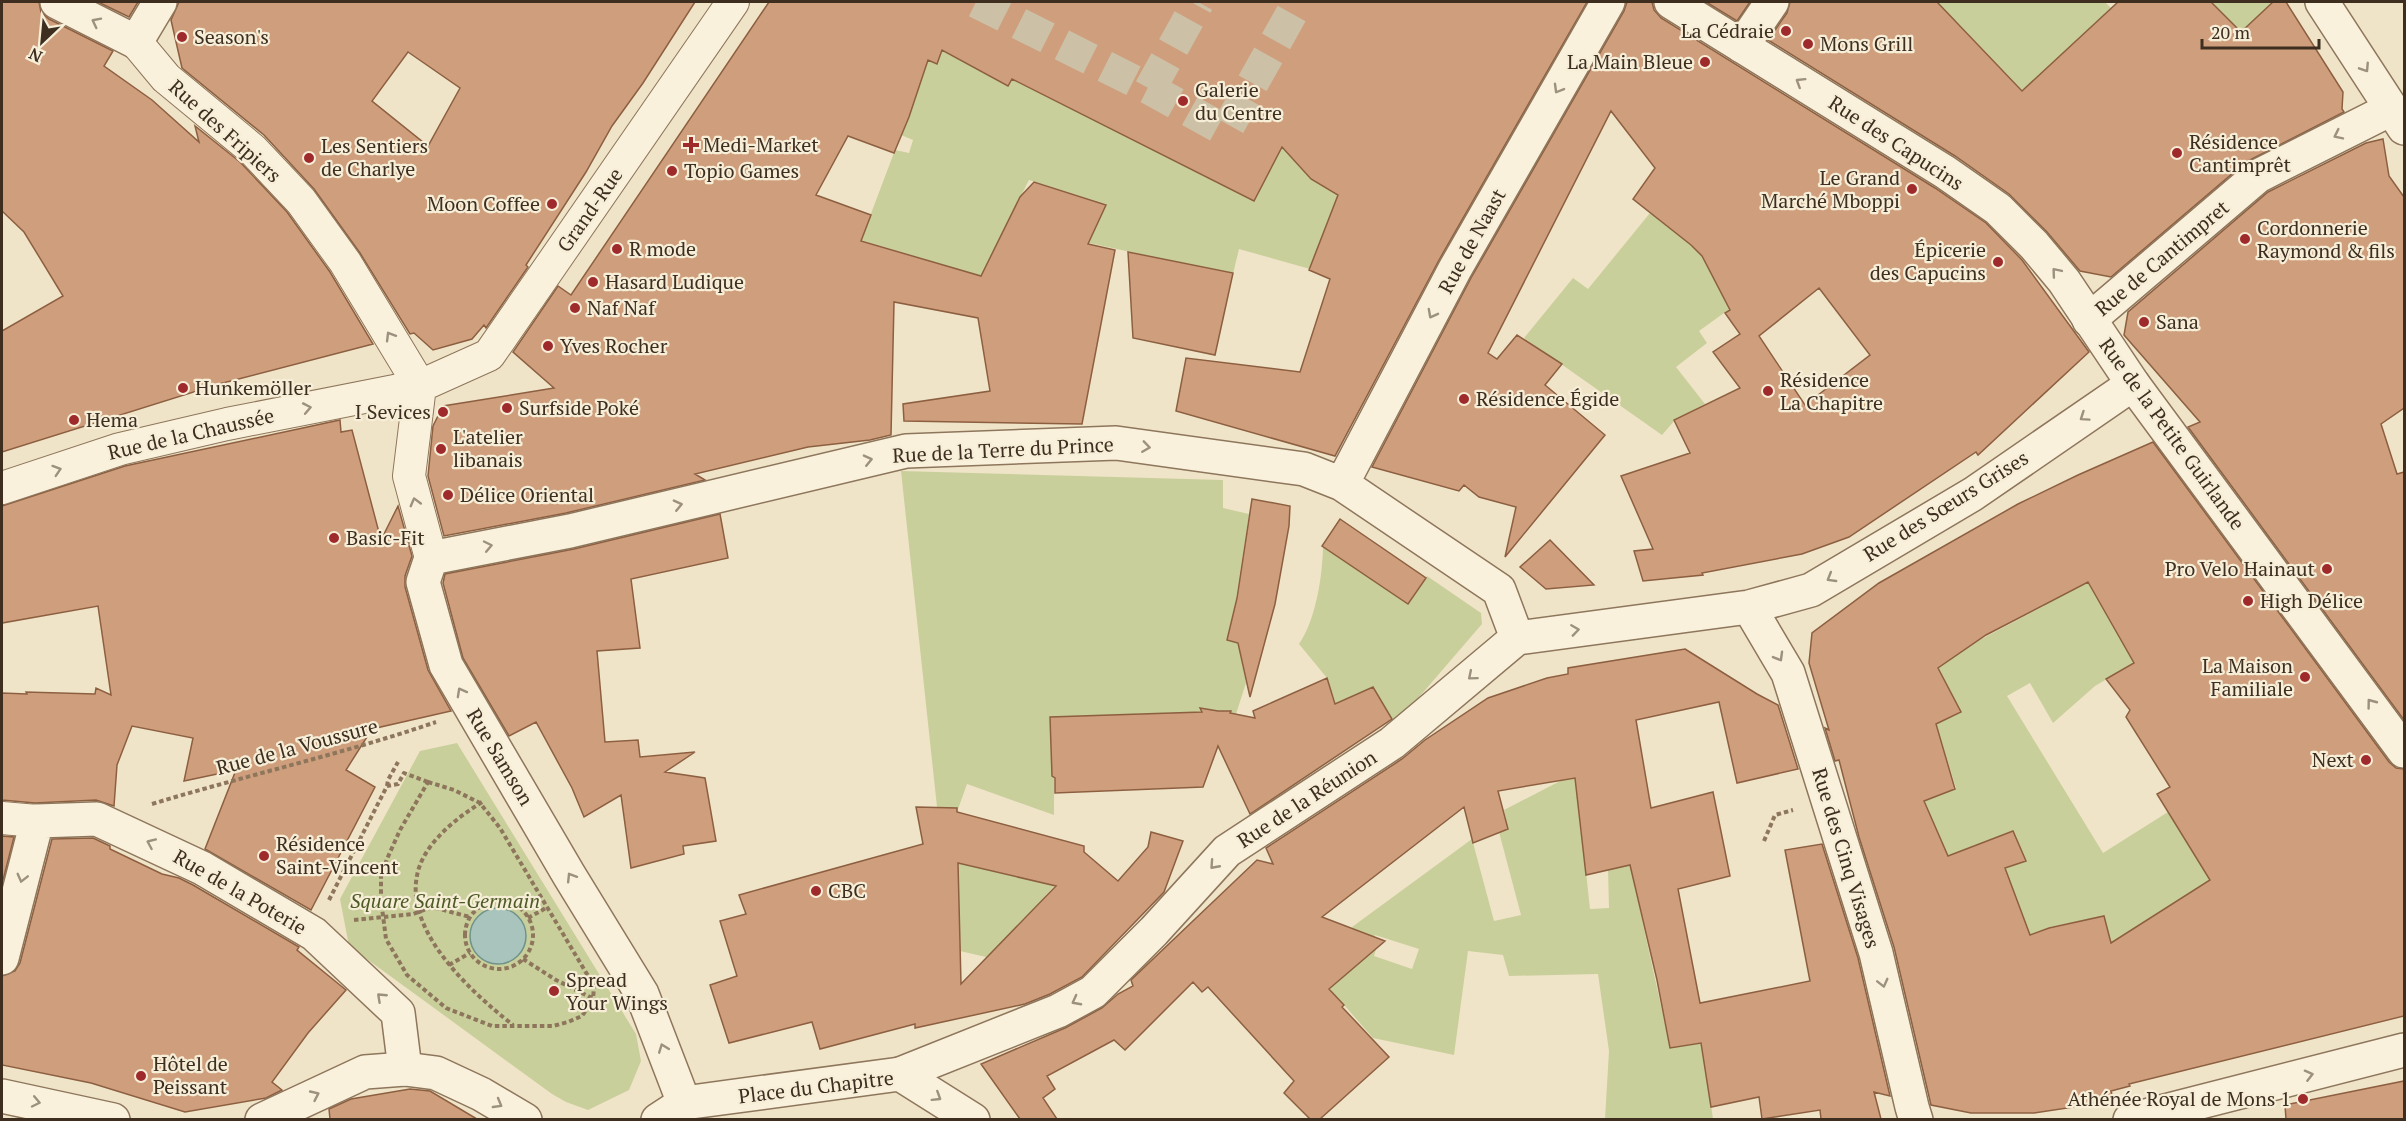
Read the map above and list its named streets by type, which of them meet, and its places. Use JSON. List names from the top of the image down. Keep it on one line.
{"streets":{"street":["Rue des Fripiers","Rue des Capucins","Grand-Rue","Rue de Naast","Rue de Cantimpret","Rue de la Chaussée","Rue de la Petite Guirlande","Rue de la Terre du Prince","Rue des Sœurs Grises","Rue Samson","Rue de la Réunion","Rue des Cinq Visages","Rue de la Poterie","Place du Chapitre"],"path":["Rue de la Voussure"]},"crossings":[["Rue des Fripiers","Grand-Rue"],["Rue des Fripiers","Rue de la Chaussée"],["Rue des Fripiers","Rue Samson"],["Rue des Capucins","Rue de Cantimpret"],["Rue des Capucins","Rue de la Petite Guirlande"],["Grand-Rue","Rue de la Chaussée"],["Grand-Rue","Rue Samson"],["Rue de Naast","Rue de la Terre du Prince"],["Rue de Cantimpret","Rue de la Petite Guirlande"],["Rue de la Chaussée","Rue Samson"],["Rue de la Petite Guirlande","Rue des Sœurs Grises"],["Rue de la Terre du Prince","Rue Samson"],["Rue de la Terre du Prince","Rue de la Réunion"],["Rue des Sœurs Grises","Rue des Cinq Visages"],["Rue Samson","Place du Chapitre"],["Rue de la Réunion","Place du Chapitre"]],"one_way":["Rue des Fripiers","Rue des Capucins","Rue de Naast","Rue de Cantimpret","Rue de la Chaussée","Rue de la Petite Guirlande","Rue de la Terre du Prince","Rue des Sœurs Grises","Rue Samson","Rue de la Réunion","Rue des Cinq Visages","Rue de la Poterie"],"parks":["Square Saint-Germain"],"places":{"other":["La Cédraie","Season's","Mons Grill","La Main Bleue","Galerie du Centre","Résidence Cantimprêt","Les Sentiers de Charlye","Topio Games","Le Grand Marché Mboppi","Moon Coffee","Cordonnerie Raymond & fils","R mode","Épicerie des Capucins","Hasard Ludique","Naf Naf","Sana","Yves Rocher","Hunkemöller","Résidence La Chapitre","Résidence Égide","Surfside Poké","I Sevices","Hema","L'atelier libanais","Délice Oriental","Basic-Fit","Pro Velo Hainaut","High Délice","La Maison Familiale","Next","Résidence Saint-Vincent","CBC","Spread Your Wings","Hôtel de Peissant","Athénée Royal de Mons 1"],"health":["Medi-Market"]},"scale_bar":"20 m","north":"bottom left"}
